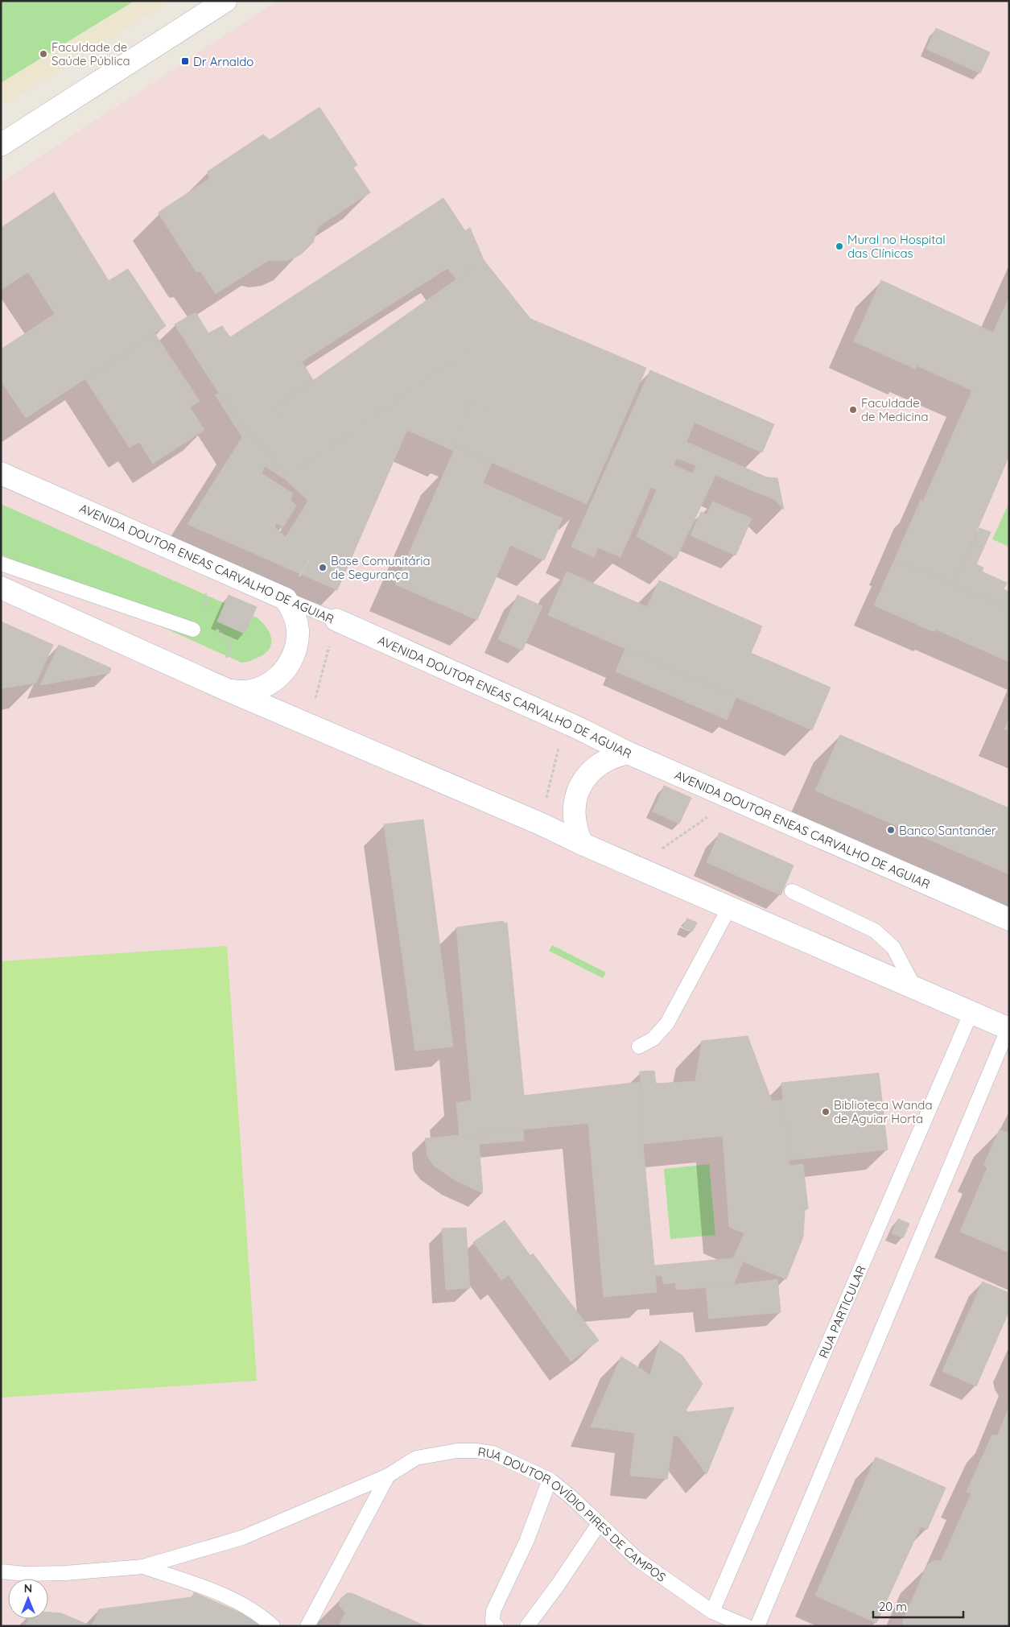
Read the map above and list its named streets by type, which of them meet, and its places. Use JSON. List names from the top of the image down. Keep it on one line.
{"streets":{"street":["AVENIDA DOUTOR ENEAS CARVALHO DE AGUIAR"],"lane":["RUA PARTICULAR","RUA DOUTOR OVÍDIO PIRES DE CAMPOS"]},"crossings":[["RUA PARTICULAR","RUA DOUTOR OVÍDIO PIRES DE CAMPOS"]],"places":{"other":["Faculdade de Saúde Pública","Mural no Hospital das Clínicas","Faculdade de Medicina","Base Comunitária de Segurança","Banco Santander","Biblioteca Wanda de Aguiar Horta"],"transit":["Dr Arnaldo"]},"scale_bar":"20 m","north":"top"}
